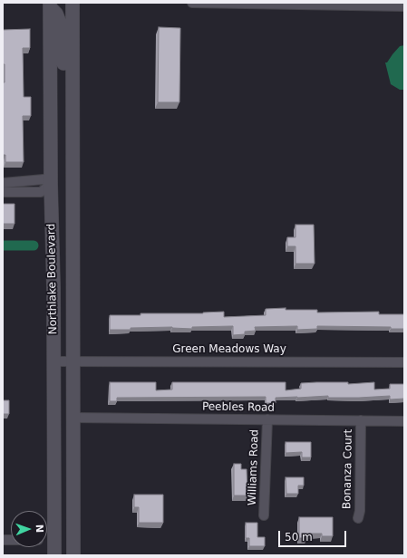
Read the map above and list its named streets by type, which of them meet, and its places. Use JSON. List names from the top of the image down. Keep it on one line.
{"streets":{"main road":["Northlake Boulevard"],"street":["Green Meadows Way","Peebles Road","Williams Road","Bonanza Court"]},"crossings":[["Northlake Boulevard","Green Meadows Way"],["Northlake Boulevard","Peebles Road"],["Peebles Road","Williams Road"],["Peebles Road","Bonanza Court"]],"scale_bar":"50 m","north":"right"}
